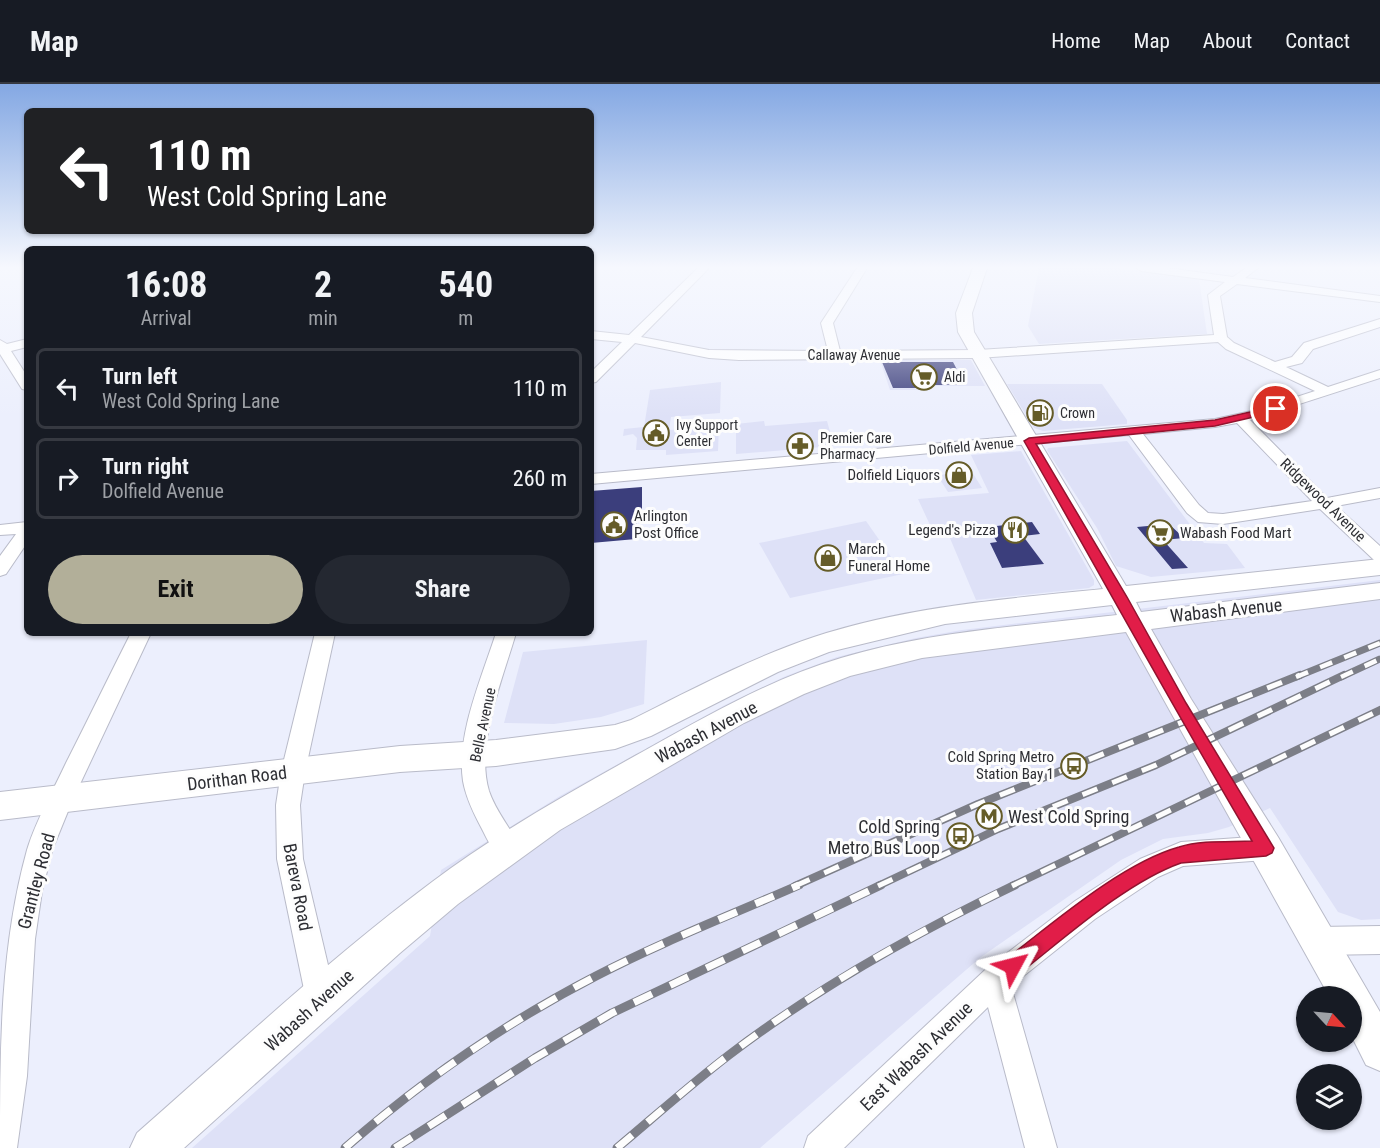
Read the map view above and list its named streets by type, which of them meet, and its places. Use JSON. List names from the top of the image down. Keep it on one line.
{"streets":{"main road":["Wabash Avenue","Dorithan Road"],"street":["Callaway Avenue","Dolfield Avenue","Ridgewood Avenue","Belle Avenue","Grantley Road","Bareva Road","East Wabash Avenue"]},"crossings":[["Dolfield Avenue","Ridgewood Avenue"],["Wabash Avenue","Belle Avenue"],["Wabash Avenue","Dorithan Road"],["Wabash Avenue","Bareva Road"],["Belle Avenue","Dorithan Road"],["Dorithan Road","Grantley Road"],["Dorithan Road","Bareva Road"]],"places":{"supermarket":["Aldi","Wabash Food Mart"],"fuel station":["Crown"],"public building":["Ivy Support Center","Arlington Post Office"],"pharmacy":["Premier Care Pharmacy"],"shop":["Dolfield Liquors","March Funeral Home"],"restaurant":["Legend's Pizza"],"bus stop":["Cold Spring Metro Station Bay 1","Cold Spring Metro Bus Loop"],"metro station":["West Cold Spring"]},"north":"bottom right","page":{"header":"Map","nav":["Home","Map","About","Contact"],"turn":["110 m","West Cold Spring Lane"],"eta":["16:08","Arrival","2","min","540","m"],"list":[{"name":"Turn left","note":"West Cold Spring Lane","value":"110 m"},{"name":"Turn right","note":"Dolfield Avenue","value":"260 m"}],"buttons":["Exit","Share"]}}
